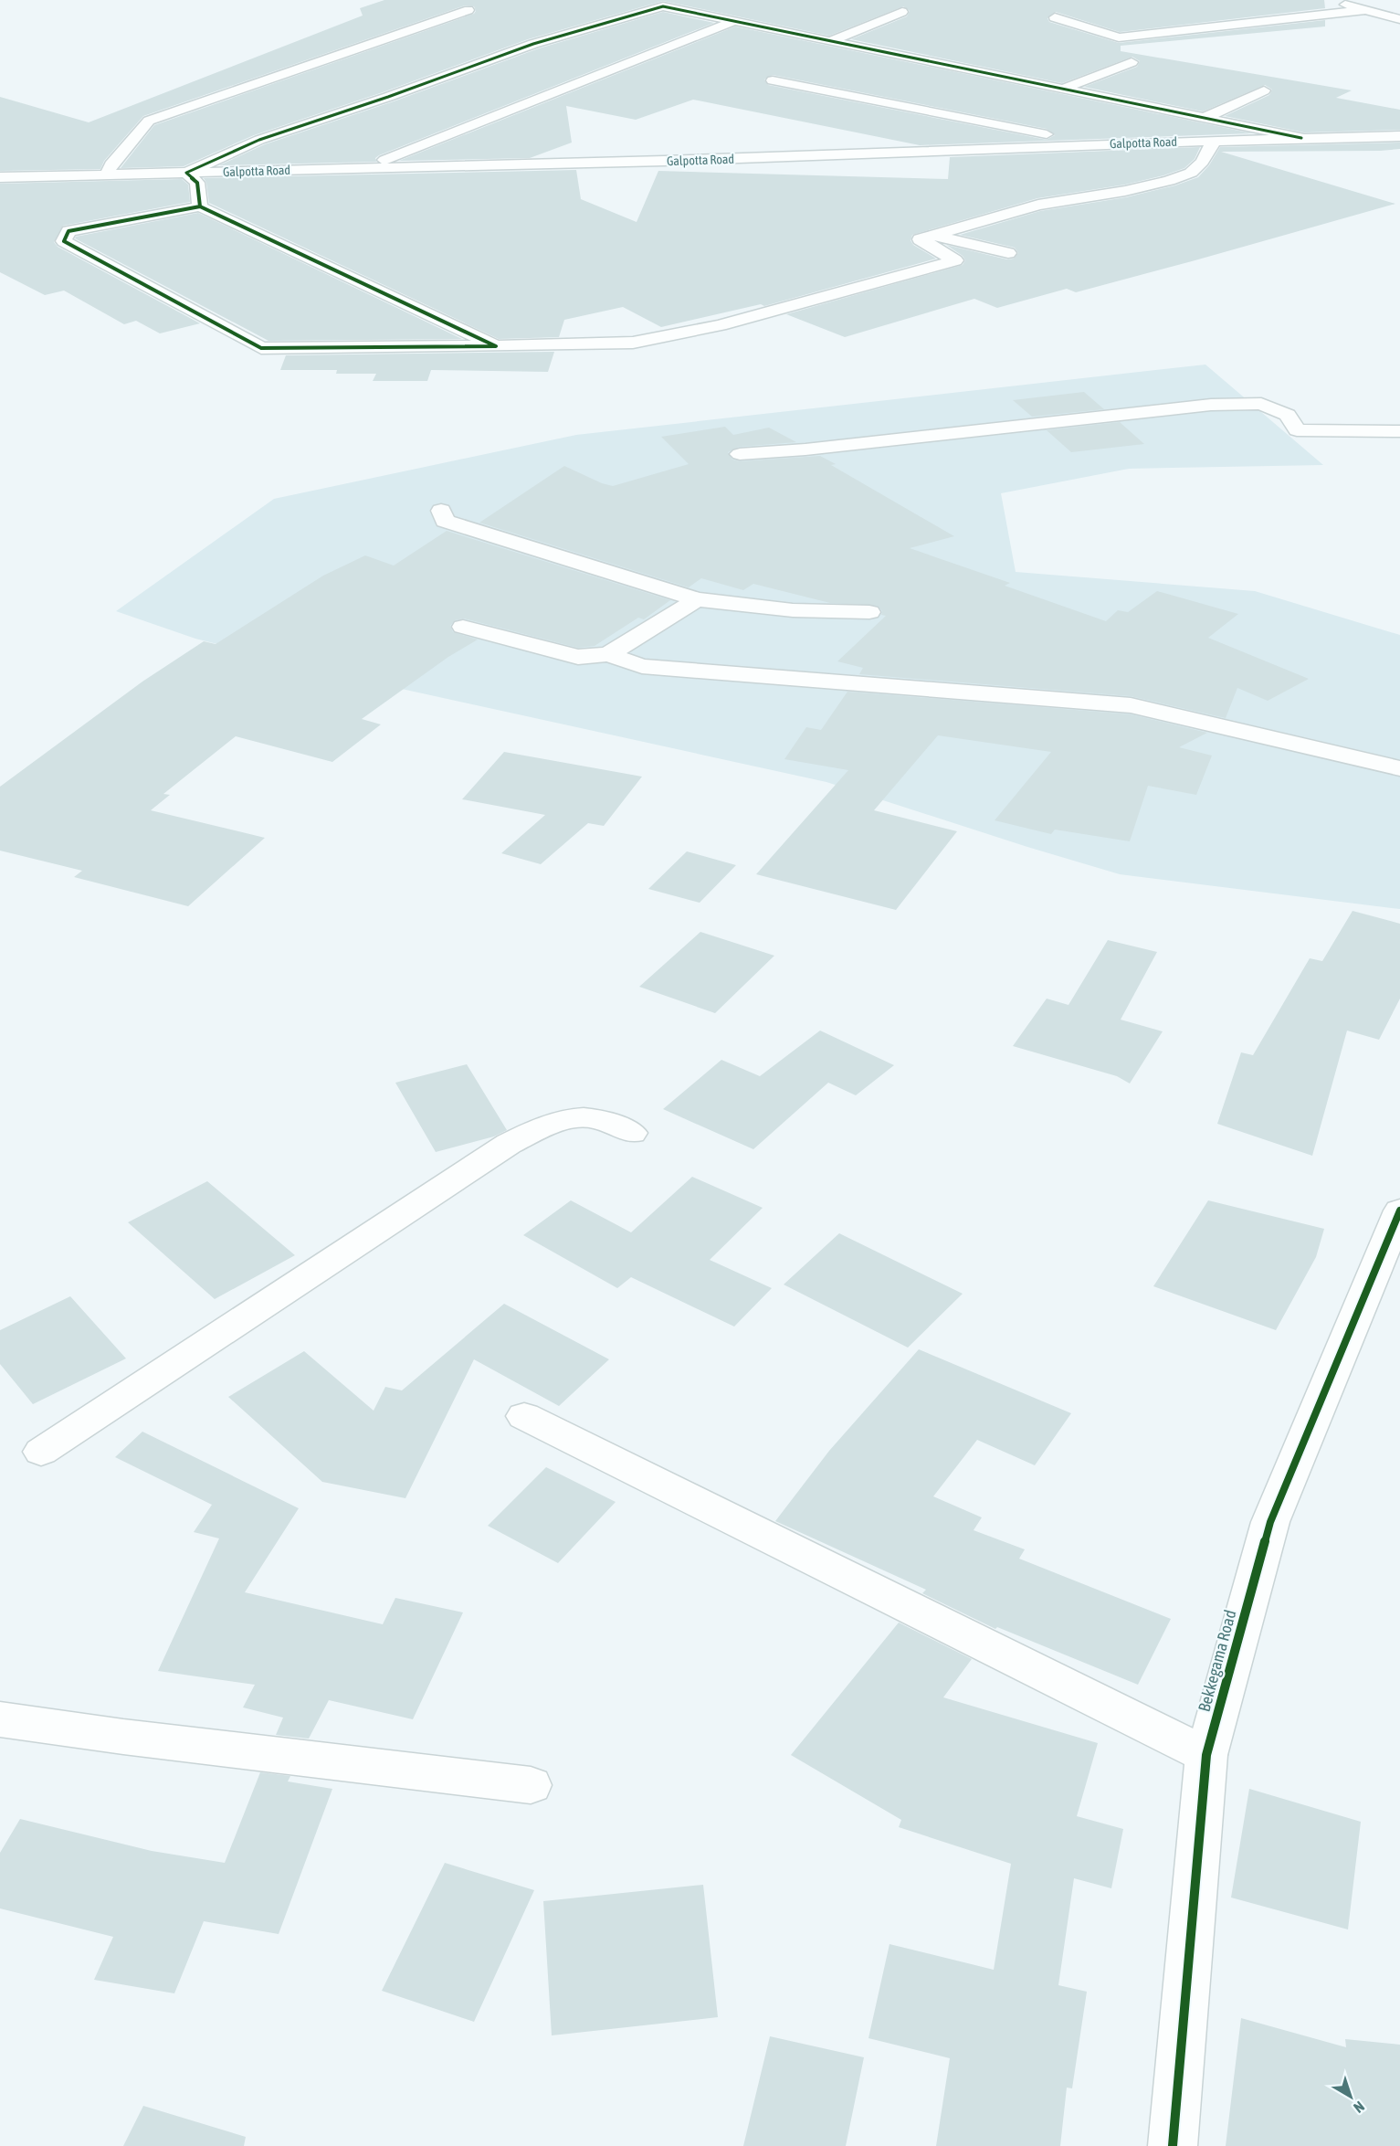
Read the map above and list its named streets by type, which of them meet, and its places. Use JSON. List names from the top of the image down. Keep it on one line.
{"streets":{"street":["Galpotta Road","Bekkegama Road"]},"north":"bottom right"}
